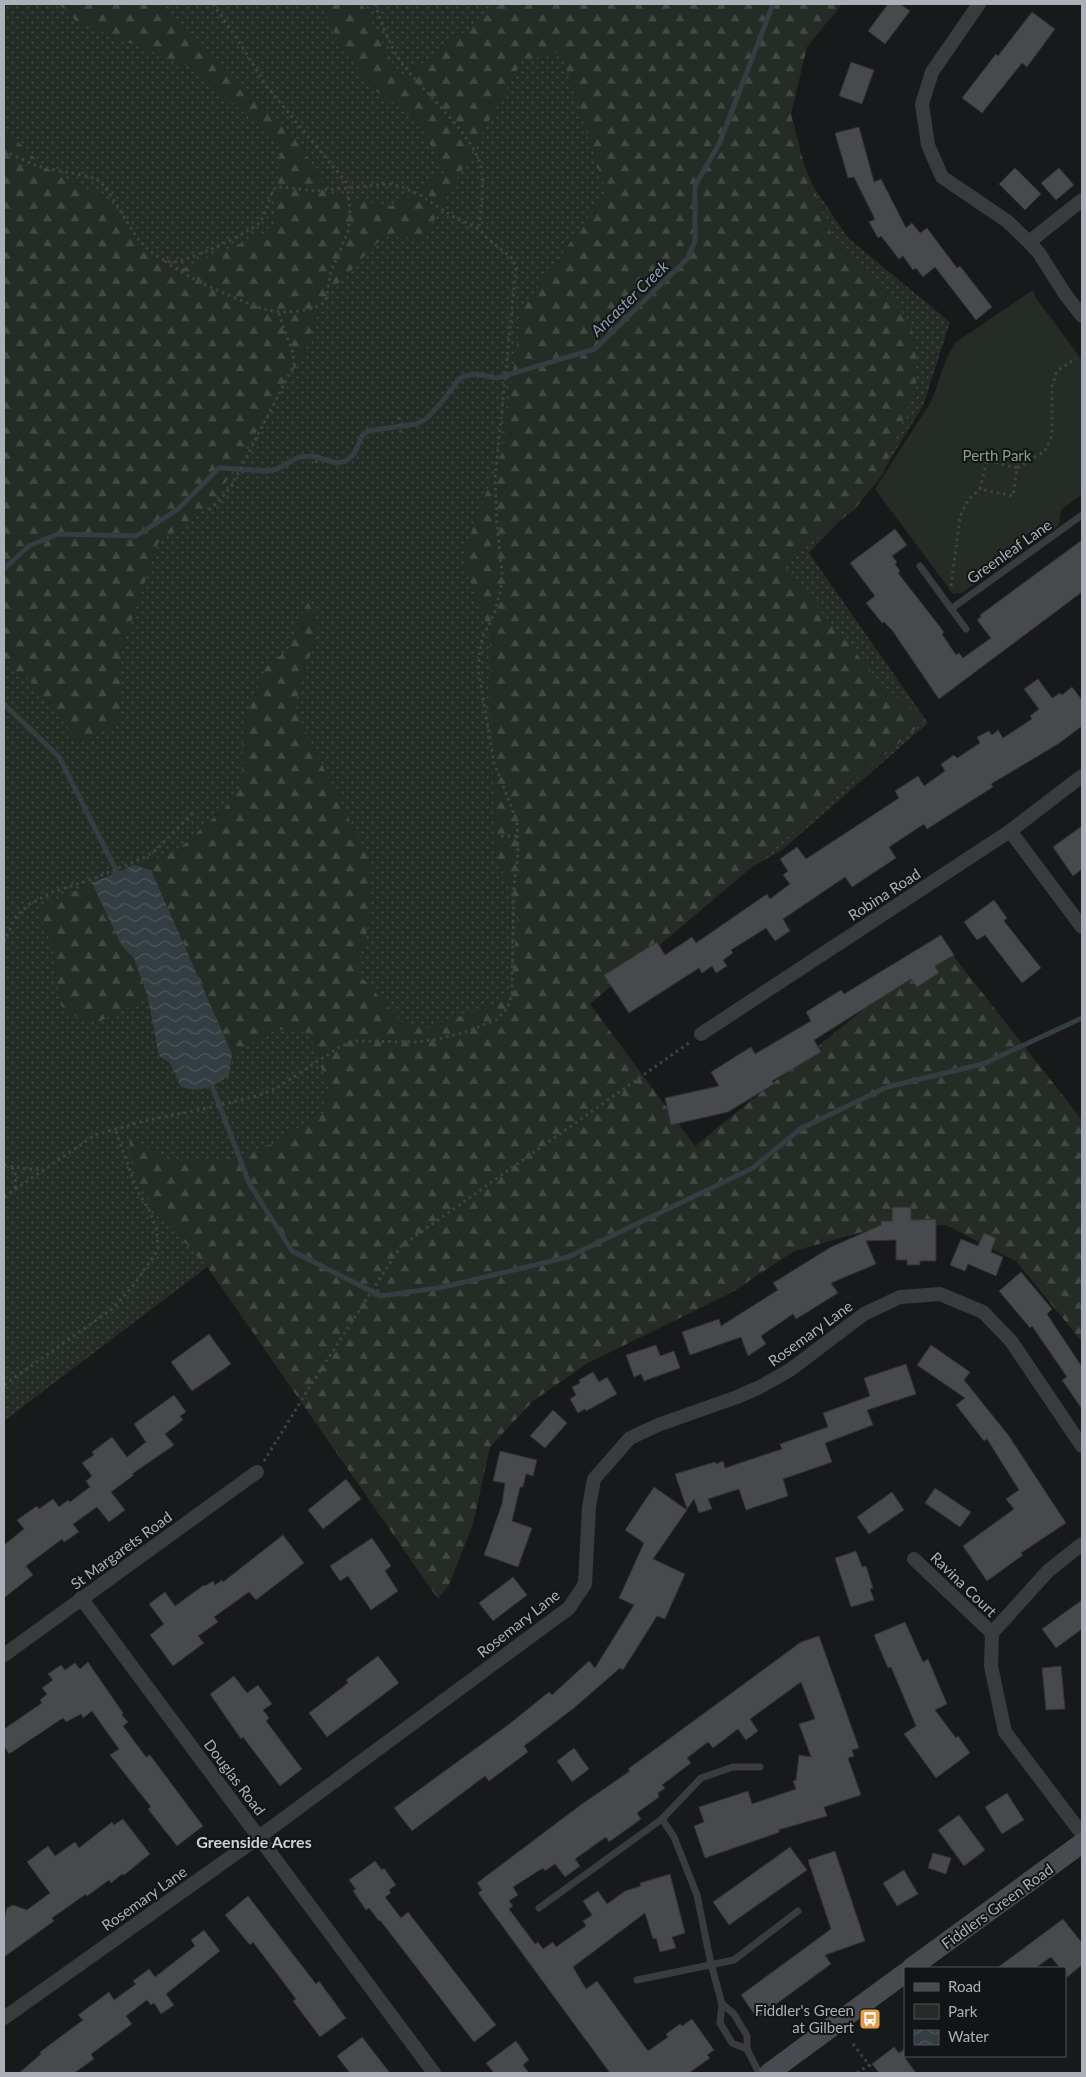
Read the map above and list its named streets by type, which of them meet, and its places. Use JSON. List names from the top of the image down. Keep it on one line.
{"streets":{"main road":["Fiddlers Green Road"],"street":["Robina Road","Rosemary Lane","St Margarets Road","Ravina Court","Douglas Road"],"lane":["Greenleaf Lane"]},"crossings":[["Rosemary Lane","Douglas Road"],["St Margarets Road","Douglas Road"]],"districts":["Greenside Acres"],"water":["Ancaster Creek"],"parks":["Perth Park"],"places":{"bus stop":["Fiddler's Green at Gilbert"]},"legend":["Road","Park","Water"]}
